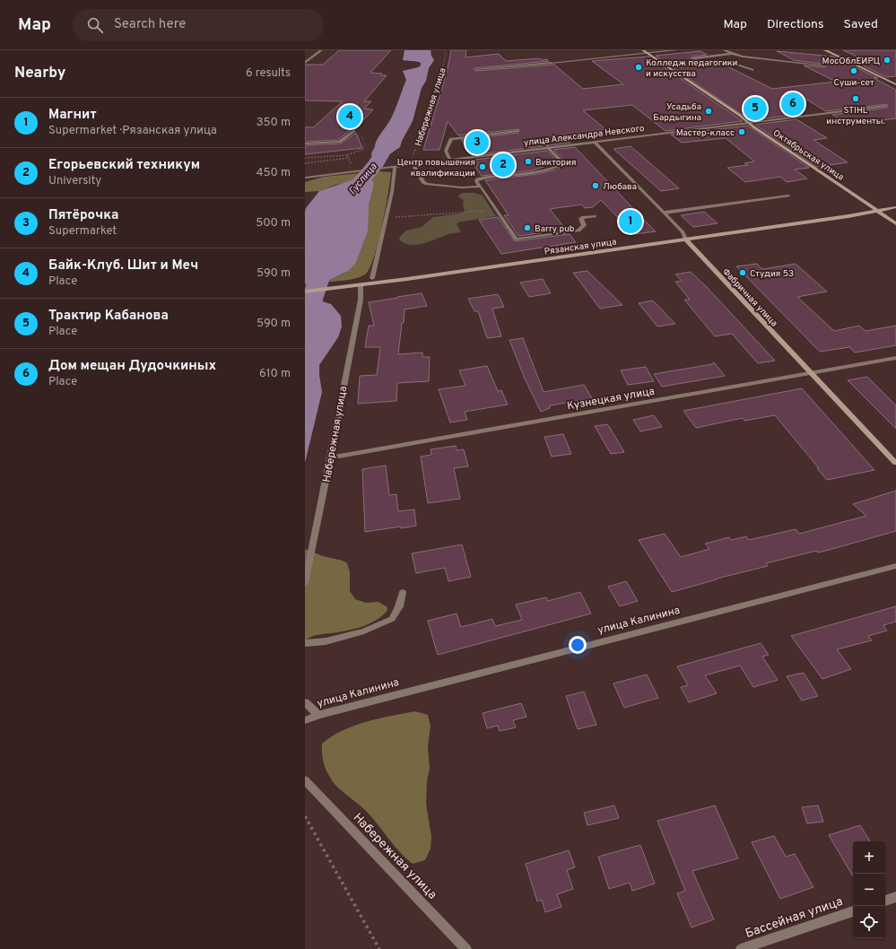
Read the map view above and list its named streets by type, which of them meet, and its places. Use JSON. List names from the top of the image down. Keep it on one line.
{"streets":{"street":["Набережная улица","улица Александра Невского","Октябрьская улица","Рязанская улица","Фабричная улица","Кузнецкая улица","улица Калинина","Бассейная улица"]},"crossings":[["Набережная улица","Рязанская улица"],["Набережная улица","Кузнецкая улица"],["улица Александра Невского","Октябрьская улица"],["улица Александра Невского","Фабричная улица"],["Октябрьская улица","Рязанская улица"],["Рязанская улица","Фабричная улица"],["Фабричная улица","Кузнецкая улица"]],"water":["Гуслица"],"places":["MосОблЕИРЦ","Колледж педагогики и искусства","Суши-сет","STIHL инструменты.","Усадьба Бардыгина","Мастер-класс","Виктория","Центр повышения квалификации","Любава","Barry pub","Студия 53"],"page":{"header":"Map","search":"Search here","nav":["Map","Directions","Saved"],"heading":["Nearby","6 results"],"pins":["6","5","4","3","2","1"],"list":[{"mark":"1","name":"Магнит","note":"Supermarket · Рязанская улица","value":"350 m"},{"mark":"2","name":"Егорьевский техникум","note":"University","value":"450 m"},{"mark":"3","name":"Пятёрочка","note":"Supermarket","value":"500 m"},{"mark":"4","name":"Байк-Клуб. Шит и Меч","note":"Place","value":"590 m"},{"mark":"5","name":"Трактир Кабанова","note":"Place","value":"590 m"},{"mark":"6","name":"Дом мещан Дудочкиных","note":"Place","value":"610 m"}],"map_buttons":["+","−"]}}
